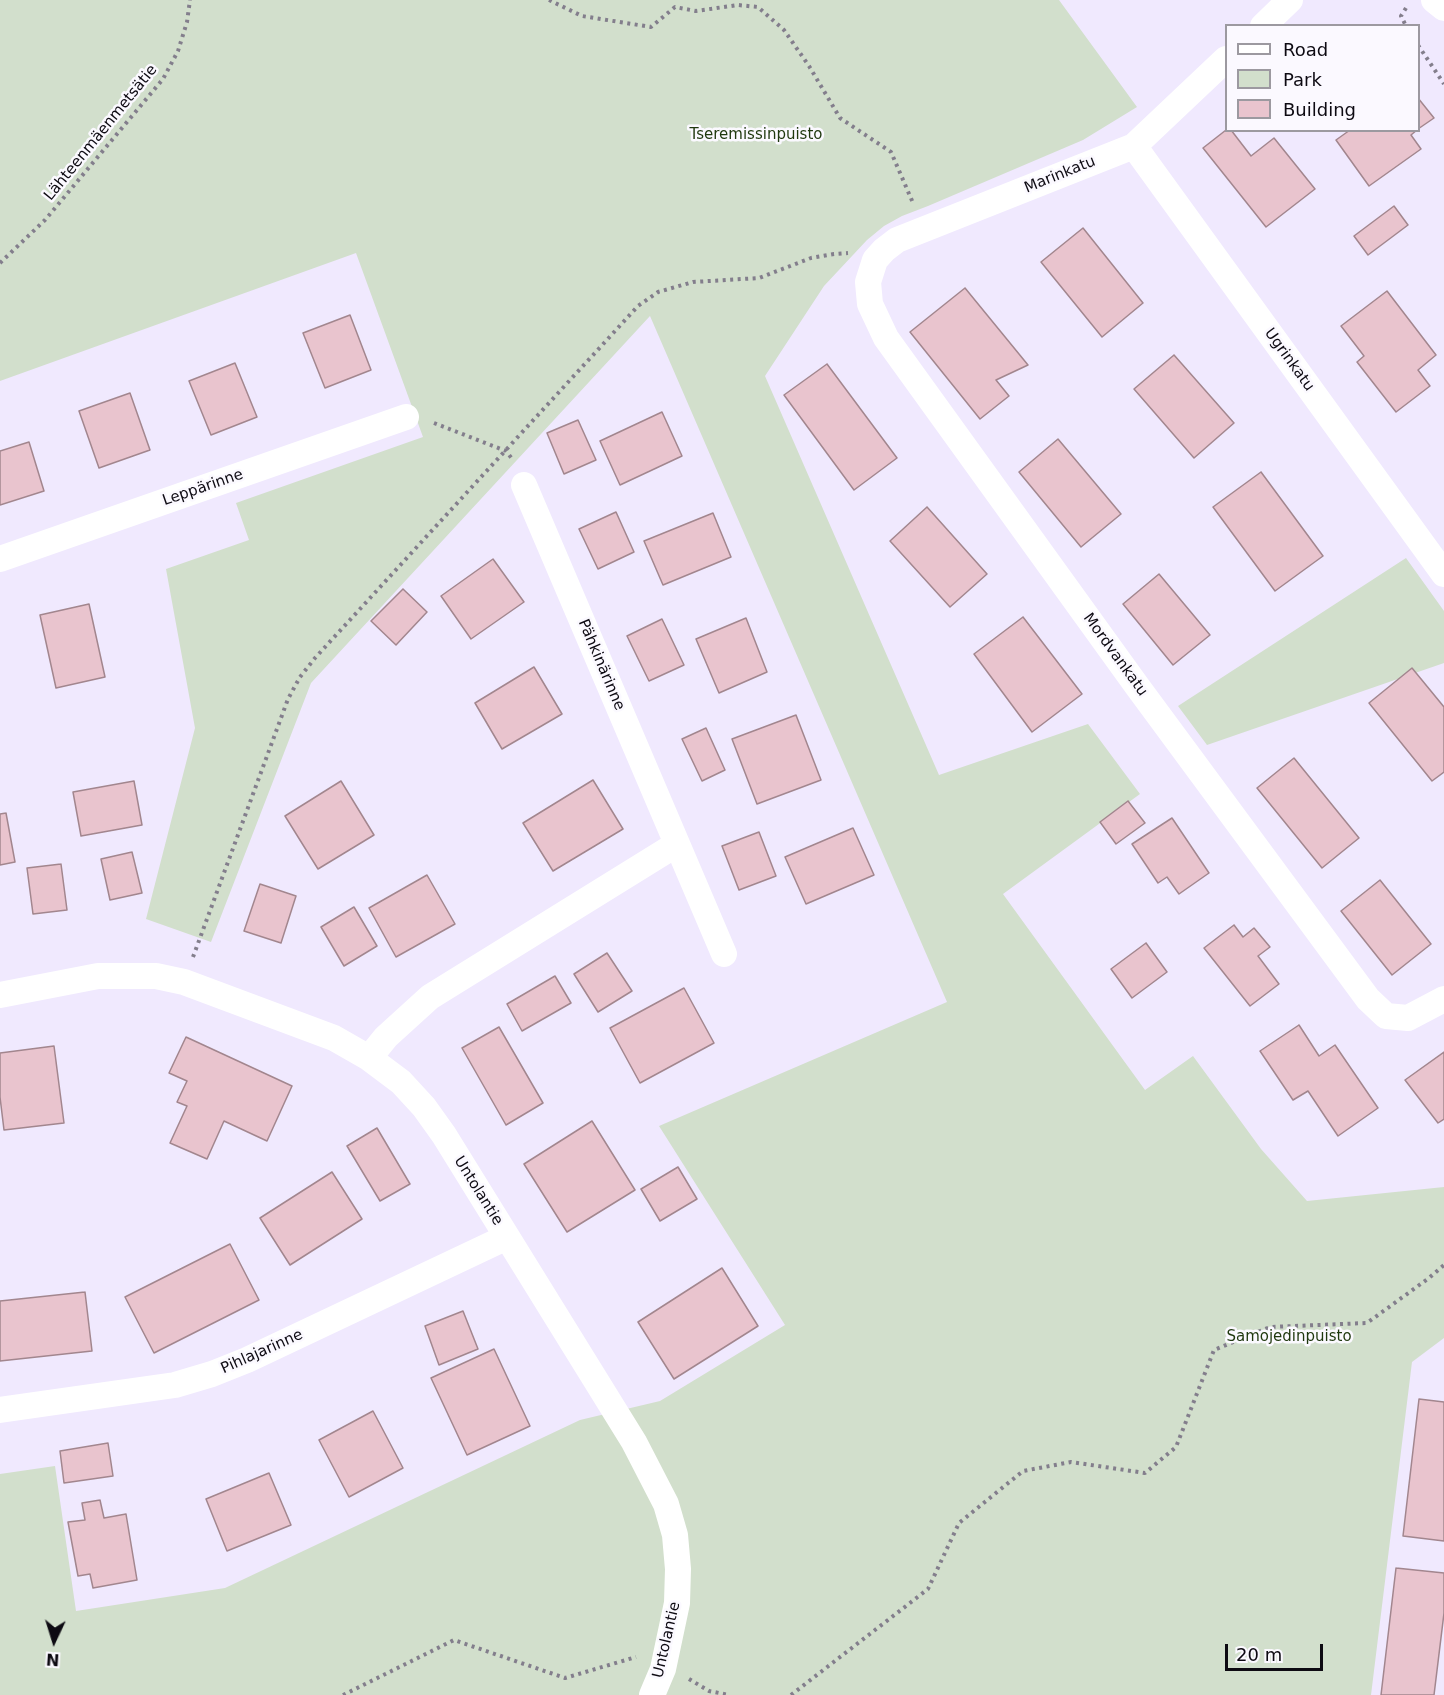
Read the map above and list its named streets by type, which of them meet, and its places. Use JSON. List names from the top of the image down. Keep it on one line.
{"streets":{"street":["Marinkatu","Ugrinkatu","Leppärinne","Mordvankatu","Pähkinärinne","Untolantie","Pihlajarinne"],"path":["Lähteenmäenmetsätie"]},"crossings":[["Marinkatu","Ugrinkatu"],["Marinkatu","Mordvankatu"],["Untolantie","Pihlajarinne"]],"parks":["Tseremissinpuisto","Samojedinpuisto"],"legend":["Road","Park","Building"],"scale_bar":"20 m","north":"bottom"}
